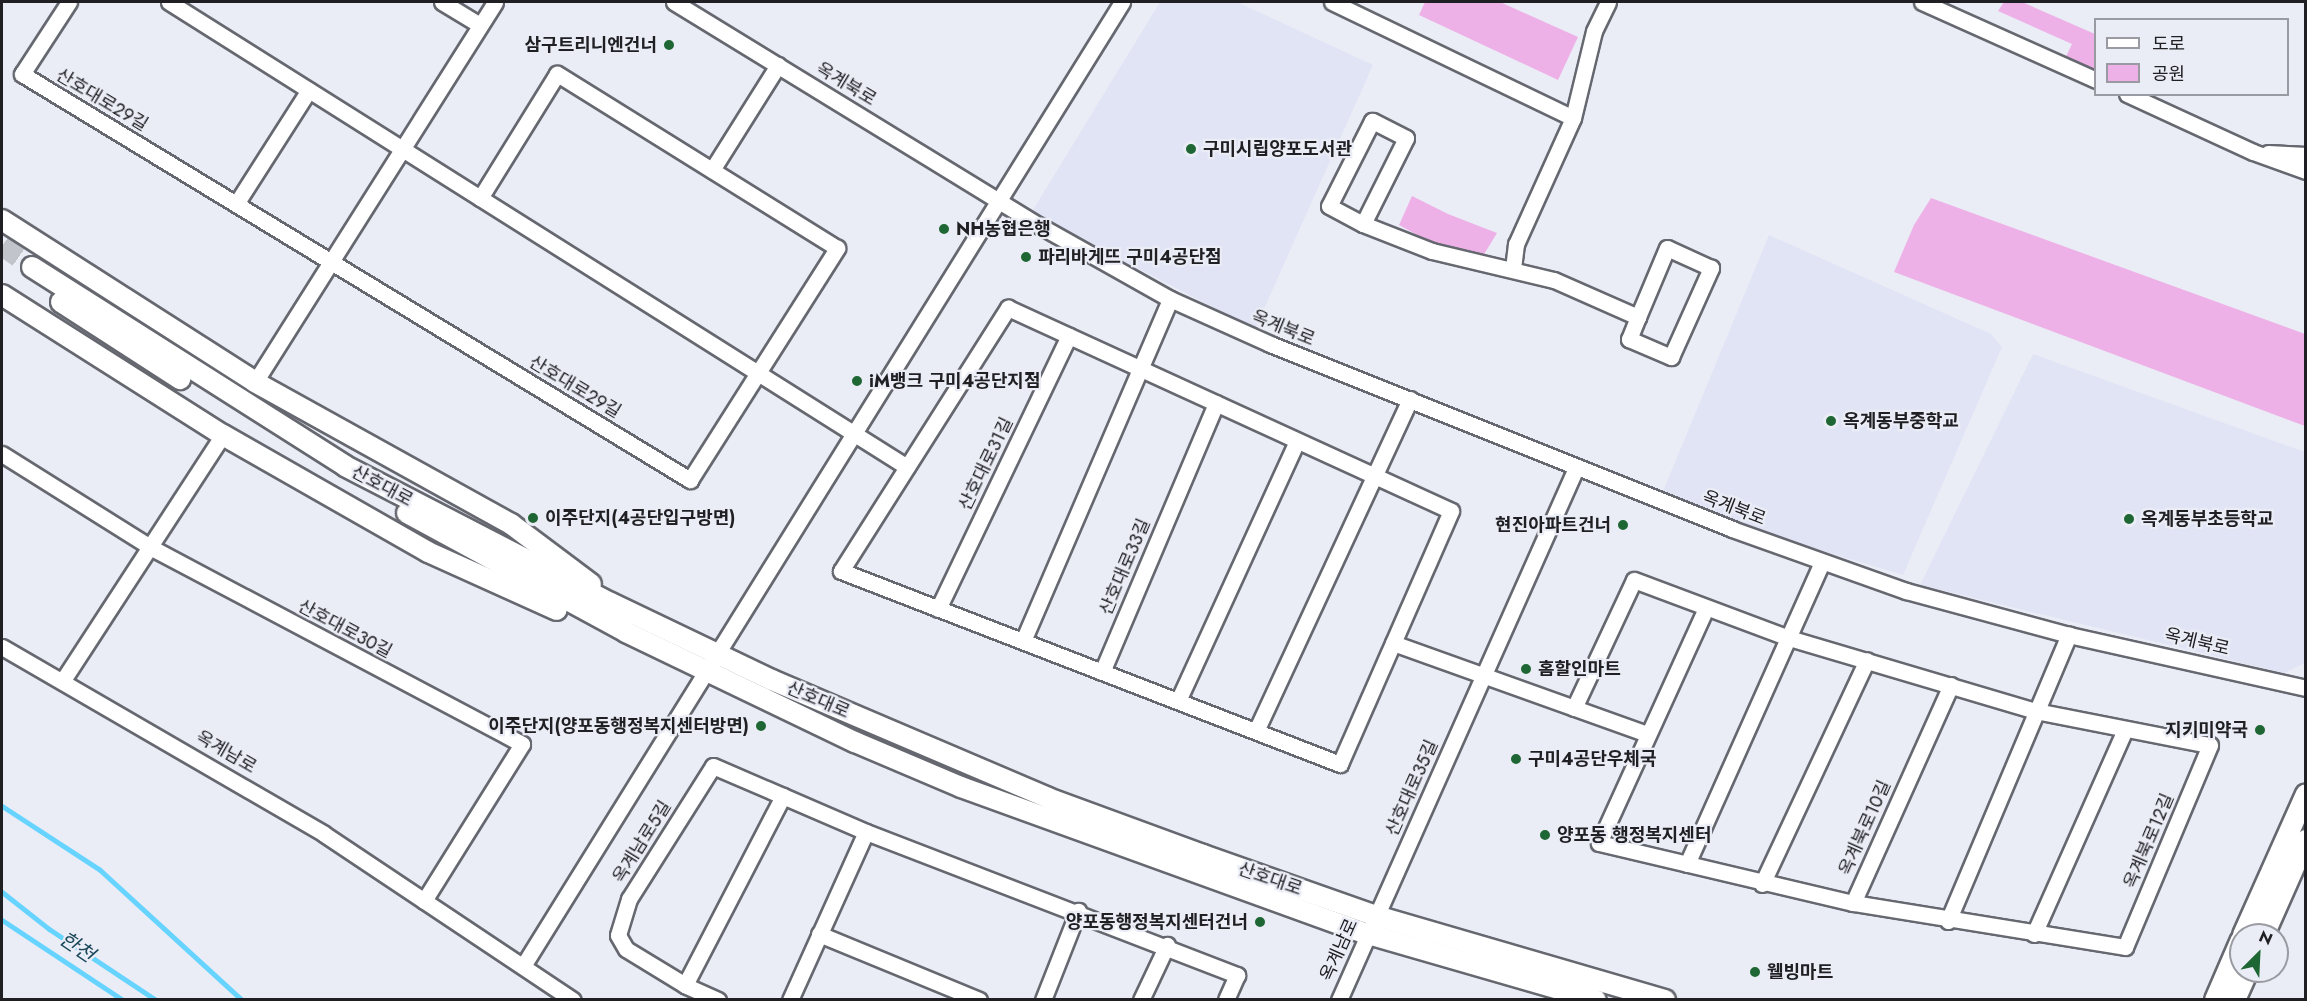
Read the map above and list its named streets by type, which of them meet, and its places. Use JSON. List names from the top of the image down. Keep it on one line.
{"streets":{"street":["옥계북로","산호대로29길","산호대로31길","산호대로","산호대로33길","산호대로30길","옥계남로","산호대로35길","옥계북로10길","옥계북로12길","옥계남로5길"]},"crossings":[["옥계북로","산호대로35길"],["산호대로","옥계남로"],["산호대로","산호대로35길"],["산호대로30길","옥계남로"],["옥계남로","산호대로35길"],["옥계북로10길","옥계북로12길"]],"water":["한천"],"places":["삼구트리니엔건너","구미시립양포도서관","NH농협은행","파리바게뜨 구미4공단점","iM뱅크 구미4공단지점","옥계동부중학교","이주단지(4공단입구방면)","옥계동부초등학교","현진아파트건너","홈할인마트","이주단지(양포동행정복지센터방면)","지키미약국","구미4공단우체국","양포동 행정복지센터","양포동행정복지센터건너","웰빙마트"],"legend":["도로","공원"],"north":"top right"}
